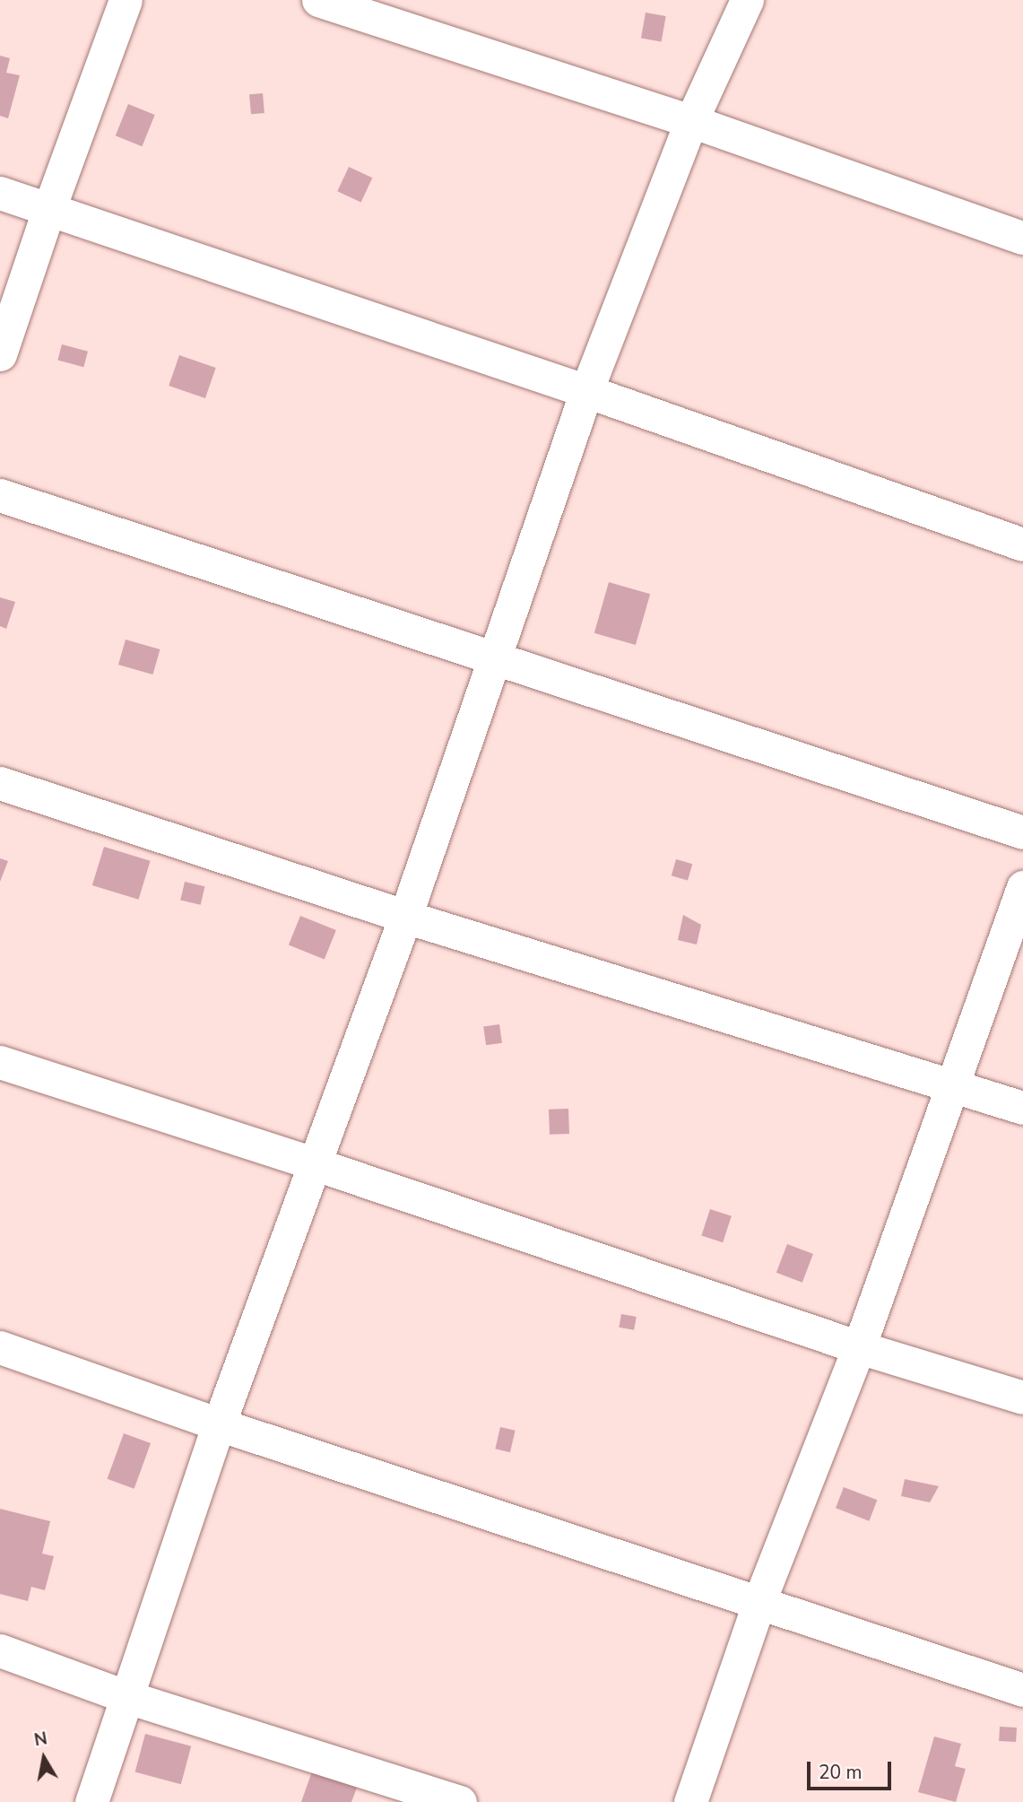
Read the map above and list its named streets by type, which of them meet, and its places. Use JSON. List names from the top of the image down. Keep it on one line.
{"scale_bar":"20 m","north":"top"}
